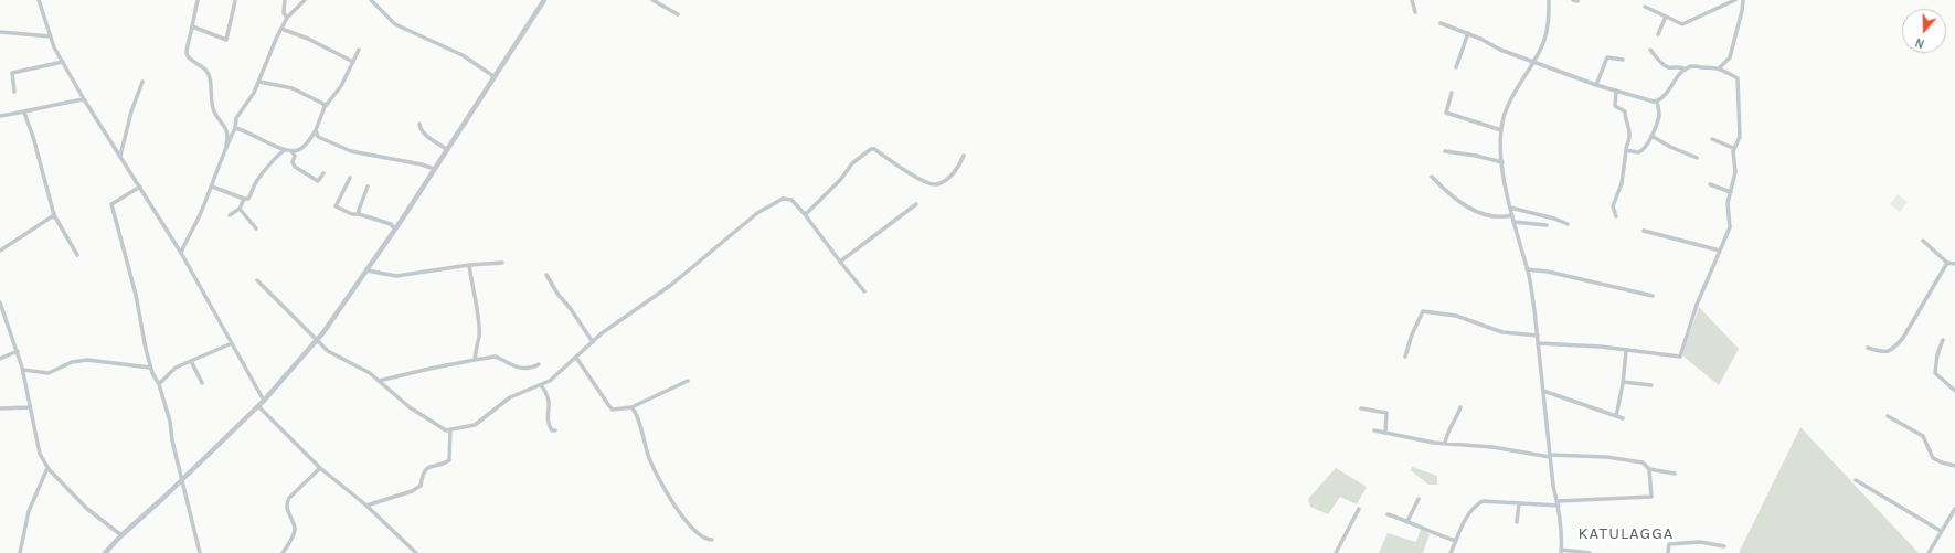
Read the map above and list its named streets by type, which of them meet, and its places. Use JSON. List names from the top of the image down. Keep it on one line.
{"districts":["KATULAGGA"],"north":"bottom"}
